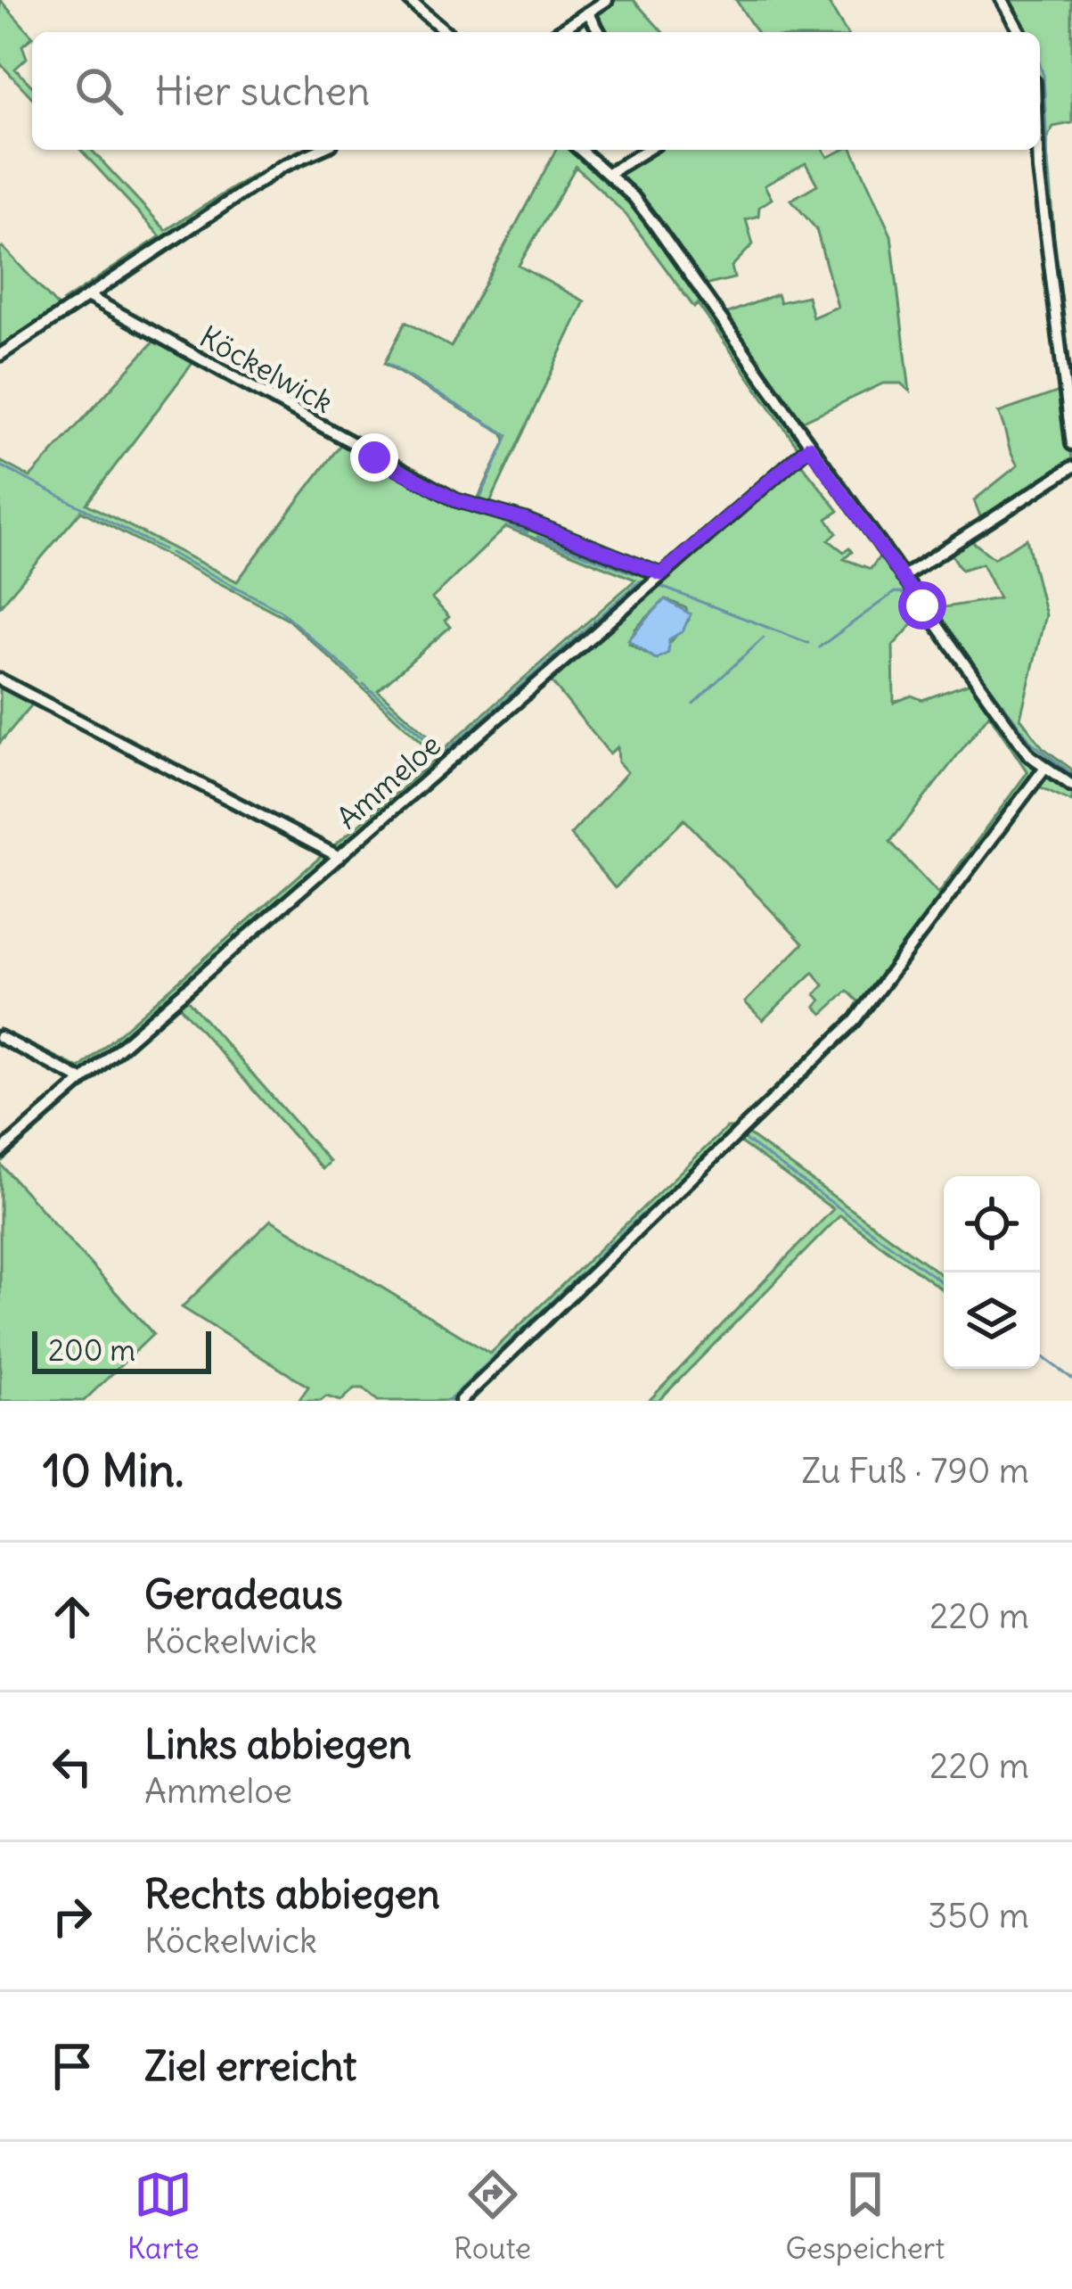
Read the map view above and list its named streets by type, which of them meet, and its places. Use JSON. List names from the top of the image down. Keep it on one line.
{"streets":{"street":["Köckelwick","Ammeloe"]},"crossings":[["Köckelwick","Ammeloe"]],"scale_bar":"200 m","page":{"search":"Hier suchen","scale":"200 m","heading":["10 Min.","Zu Fuß · 790 m"],"list":[["Geradeaus","Köckelwick","220 m"],["Links abbiegen","Ammeloe","220 m"],["Rechts abbiegen","Köckelwick","350 m"],"Ziel erreicht"],"nav":["Karte","Route","Gespeichert"]}}
